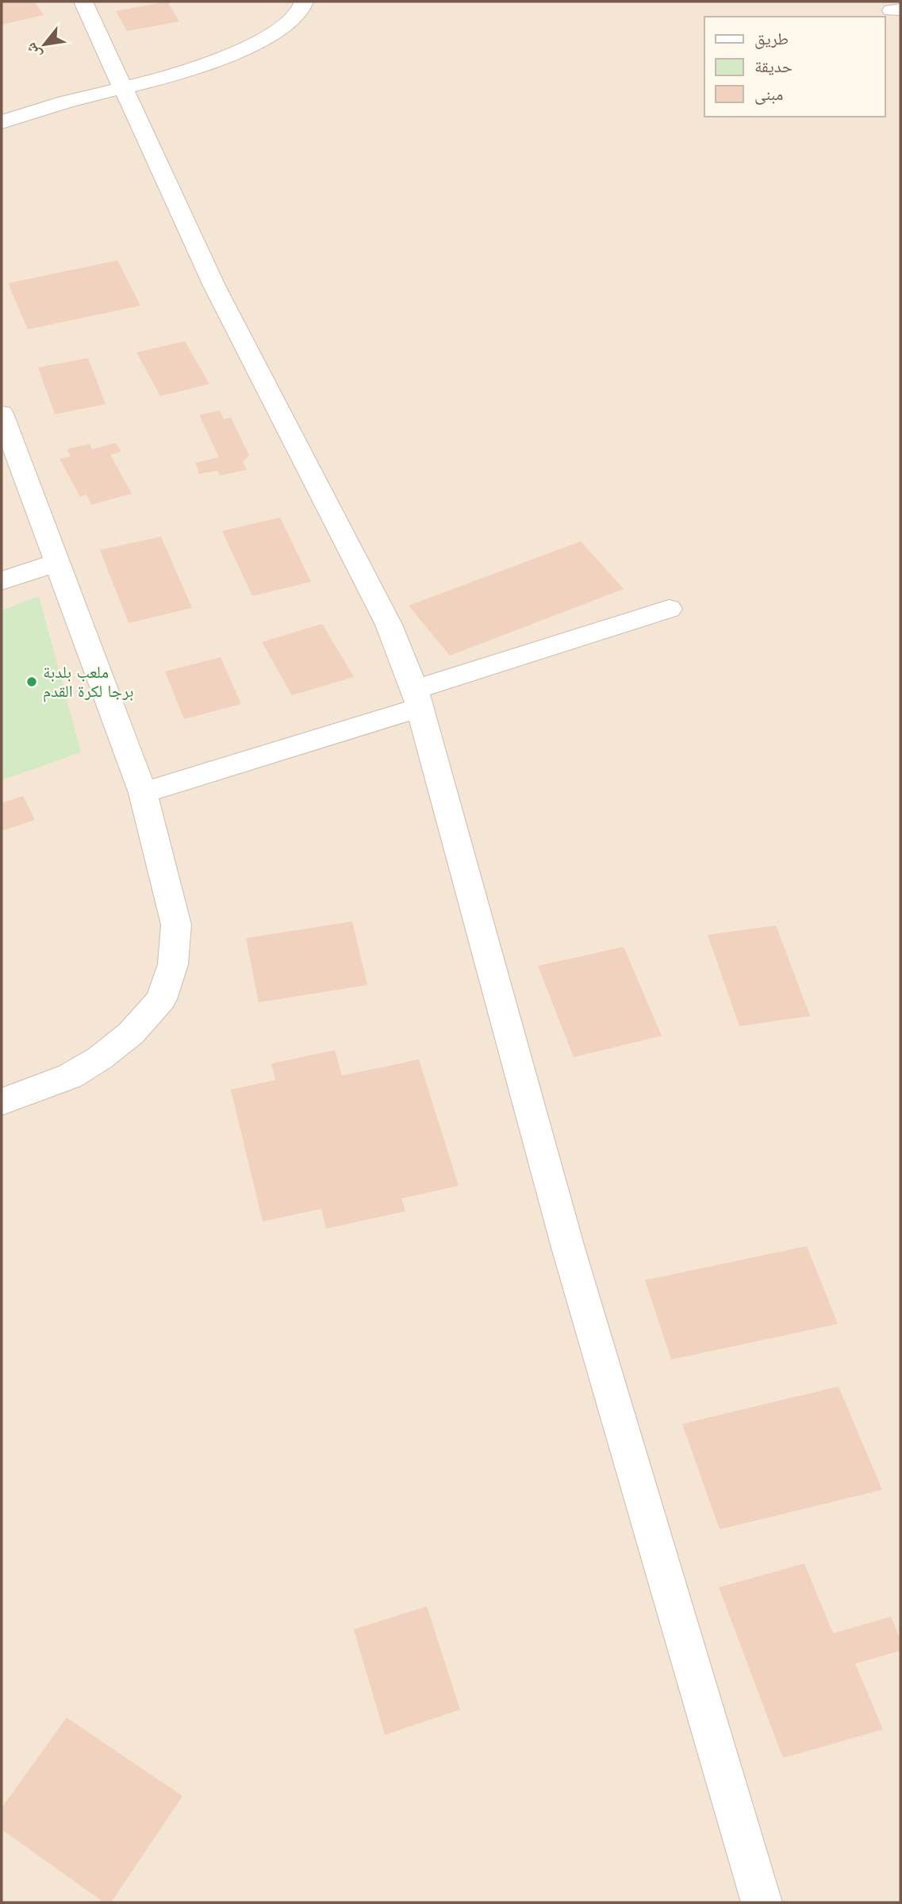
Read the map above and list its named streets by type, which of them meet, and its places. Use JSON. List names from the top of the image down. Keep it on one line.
{"places":["ملعب بلدبة برجا لكرة القدم"],"legend":["طريق","حديقة","مبنى"],"north":"bottom left"}
